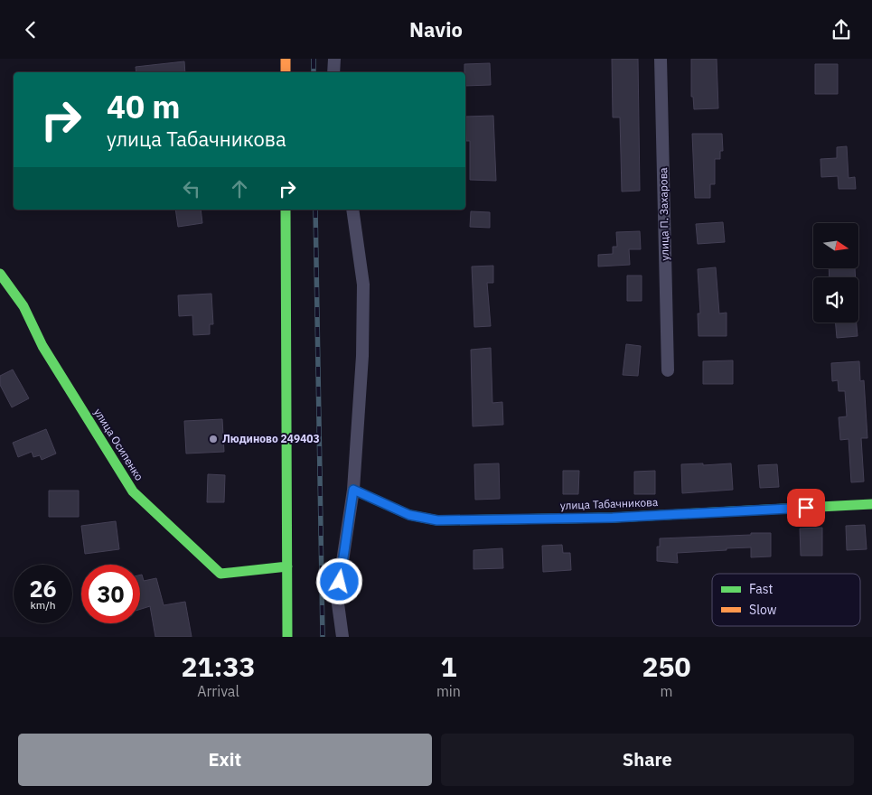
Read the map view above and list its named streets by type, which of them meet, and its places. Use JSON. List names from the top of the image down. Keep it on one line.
{"streets":{"street":["улица П. Захарова","улица Осипенко","улица Табачникова"]},"places":["Людиново 249403"],"legend":["Fast","Slow"],"north":"right","page":{"header":"Navio","turn":["40 m","улица Табачникова"],"speed":"26 km/h","limit":"30","eta":["21:33","Arrival","1","min","250","m"],"buttons":["Exit","Share"]}}
